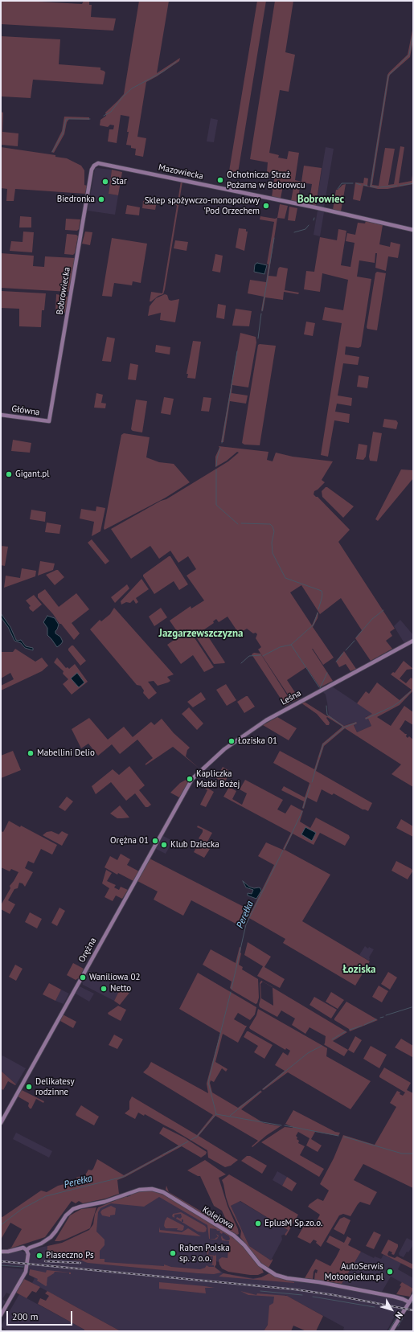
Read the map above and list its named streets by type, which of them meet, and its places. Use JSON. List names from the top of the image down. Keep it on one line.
{"streets":{"street":["Mazowiecka","Bobrowiecka","Główna","Leśna","Orężna","Kolejowa"]},"crossings":[["Mazowiecka","Bobrowiecka"],["Bobrowiecka","Główna"],["Leśna","Orężna"]],"districts":["Bobrowiec","Jazgarzewszczyzna","Łoziska"],"water":["Perełka"],"places":["Ochotnicza Straż Pożarna w Bobrowcu","Star","Biedronka","Sklep spożywczo-monopolowy 'Pod Orzechem","Gigant.pl","Łoziska 01","Mabellini Delio","Kapliczka Matki Bożej","Orężna 01","Klub Dziecka","Waniliowa 02","Netto","Delikatesy rodzinne","EplusM Sp.zo.o.","Raben Polska sp. z o.o.","Piaseczno Ps","AutoSerwis Motoopiekun.pl"],"scale_bar":"200 m","north":"bottom right"}
